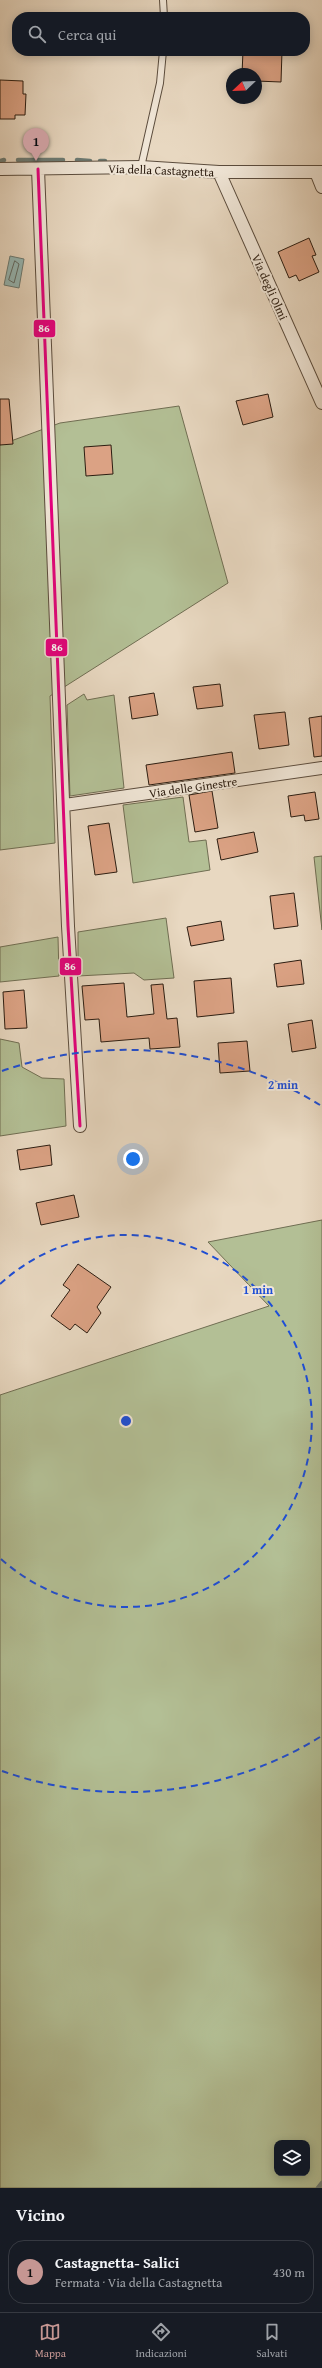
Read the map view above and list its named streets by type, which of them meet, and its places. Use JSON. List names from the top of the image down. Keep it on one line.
{"streets":{"street":["Via della Castagnetta","Via degli Olmi","Via delle Ginestre"]},"crossings":[["Via della Castagnetta","Via degli Olmi"]],"lines":["transit line 86"],"north":"bottom left","page":{"search":"Cerca qui","pins":"1","heading":"Vicino","list":[{"mark":"1","name":"Castagnetta- Salici","note":"Fermata · Via della Castagnetta","value":"430 m"}],"nav":["Mappa","Indicazioni","Salvati"]},"rings":["2 min","1 min"]}
